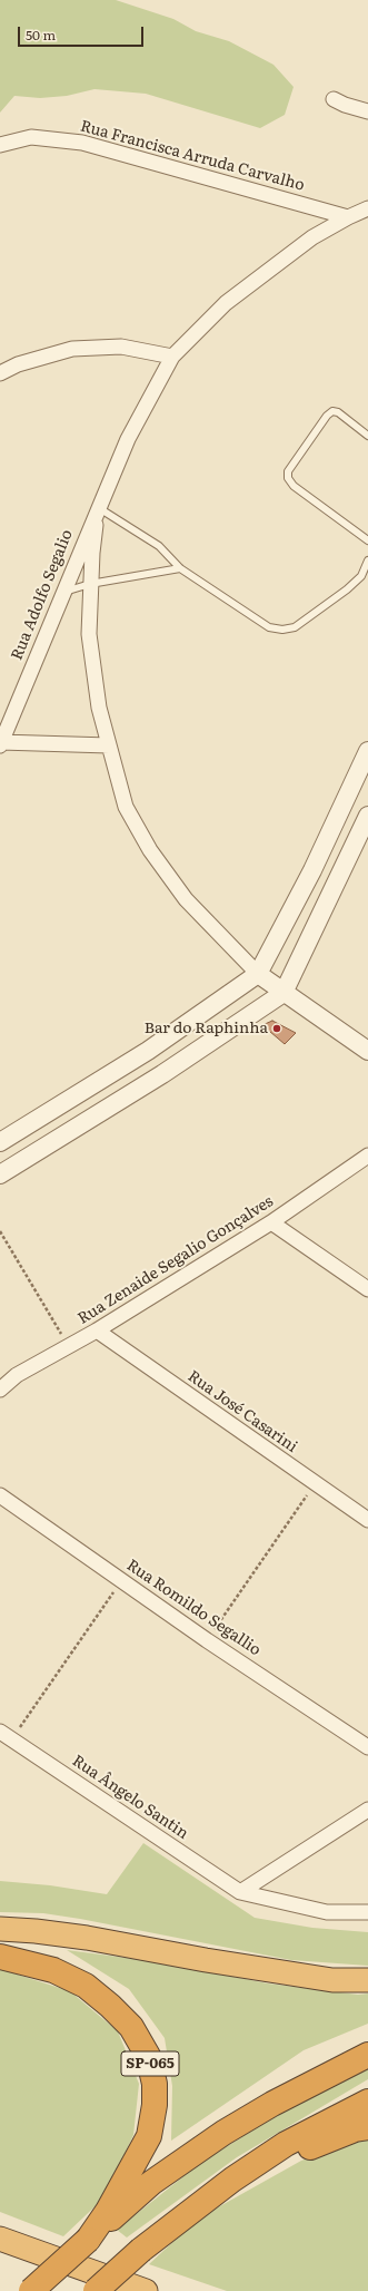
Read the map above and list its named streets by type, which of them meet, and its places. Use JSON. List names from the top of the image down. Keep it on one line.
{"streets":{"highway":["SP-065"],"street":["Rua Francisca Arruda Carvalho","Rua Adolfo Segalio","Rua Zenaide Segalio Gonçalves","Rua José Casarini","Rua Romildo Segallio","Rua Ângelo Santin"]},"crossings":[["Rua Francisca Arruda Carvalho","Rua Adolfo Segalio"],["Rua Zenaide Segalio Gonçalves","Rua José Casarini"]],"places":["Bar do Raphinha"],"scale_bar":"50 m"}
